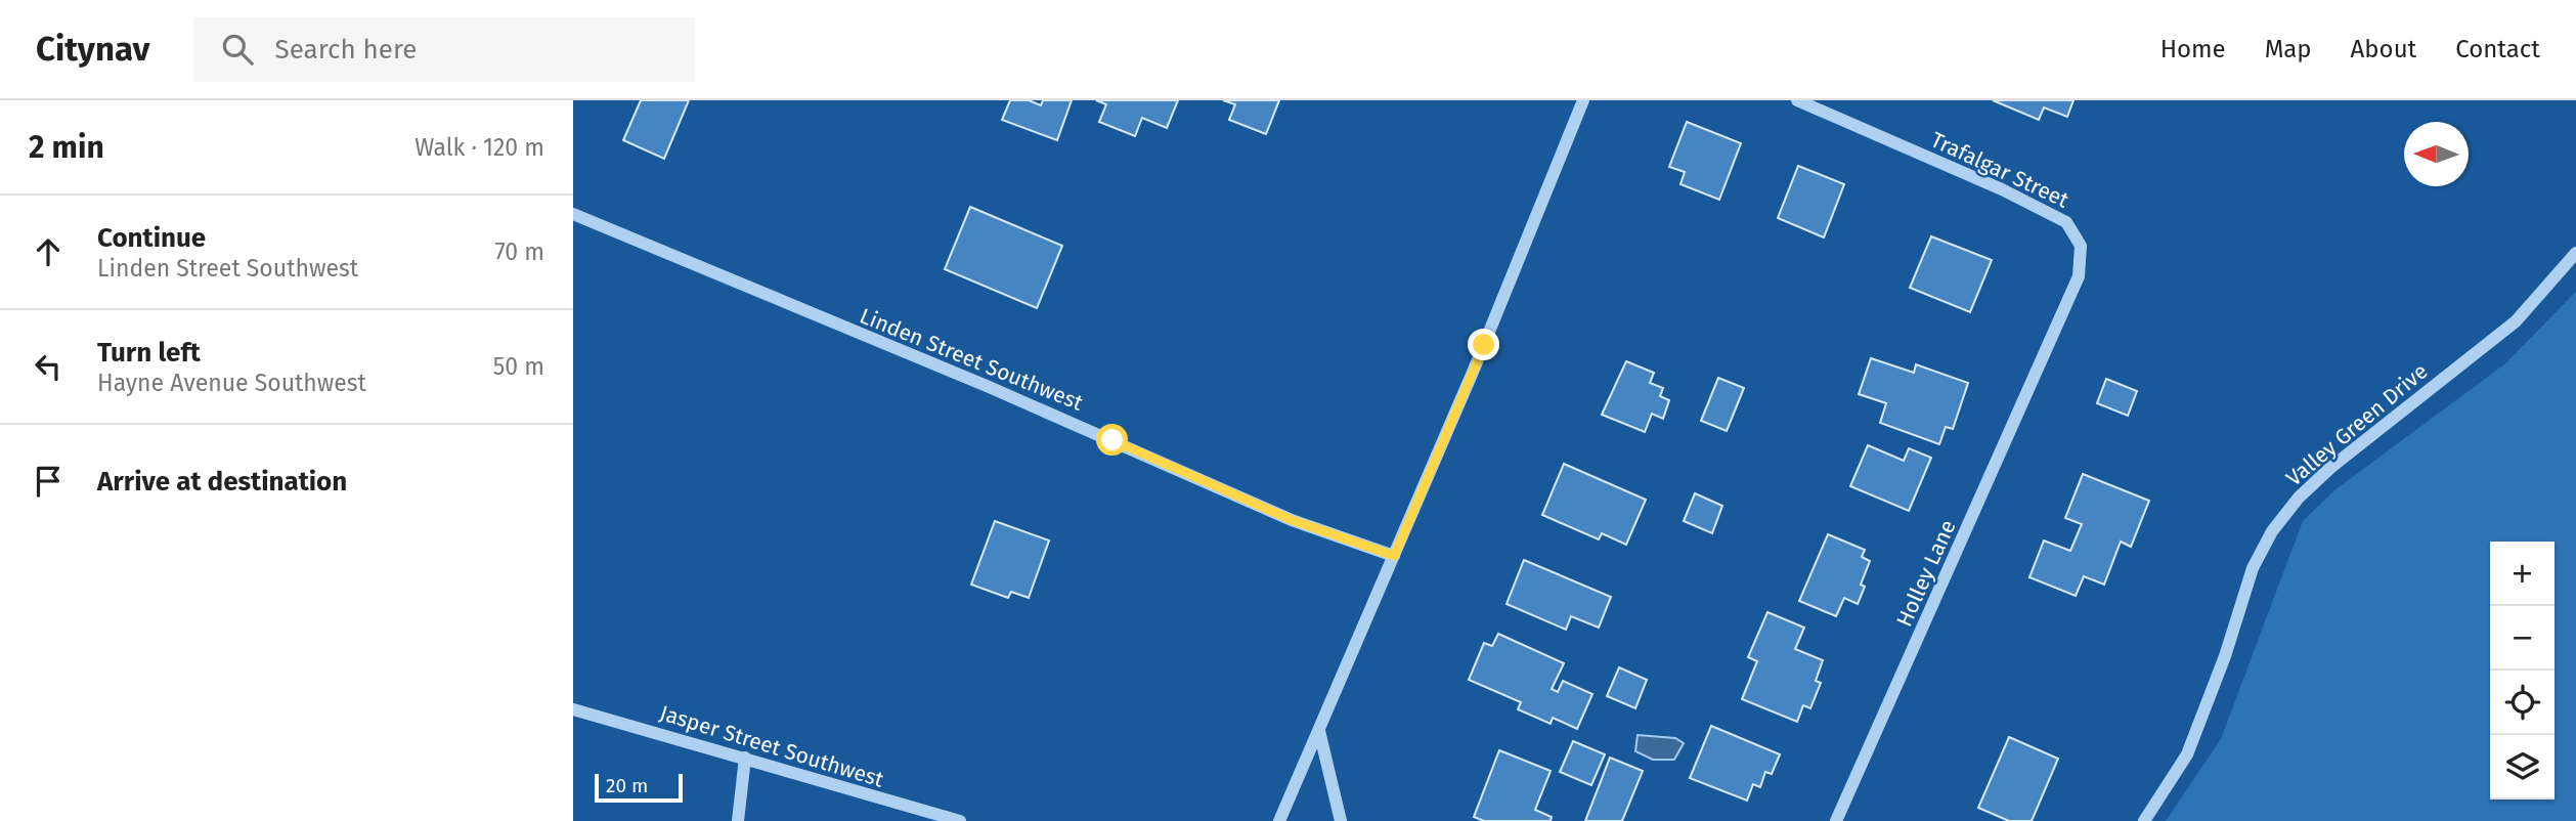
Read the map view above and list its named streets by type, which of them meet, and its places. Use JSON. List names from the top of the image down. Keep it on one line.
{"streets":{"street":["Trafalgar Street","Linden Street Southwest","Valley Green Drive","Holley Lane","Jasper Street Southwest"]},"crossings":[["Trafalgar Street","Holley Lane"]],"scale_bar":"20 m","north":"left","page":{"header":"Citynav","search":"Search here","nav":["Home","Map","About","Contact"],"heading":["2 min","Walk · 120 m"],"list":[["Continue","Linden Street Southwest","70 m"],["Turn left","Hayne Avenue Southwest","50 m"],"Arrive at destination"],"map_buttons":["+","−"],"scale":"20 m"}}
